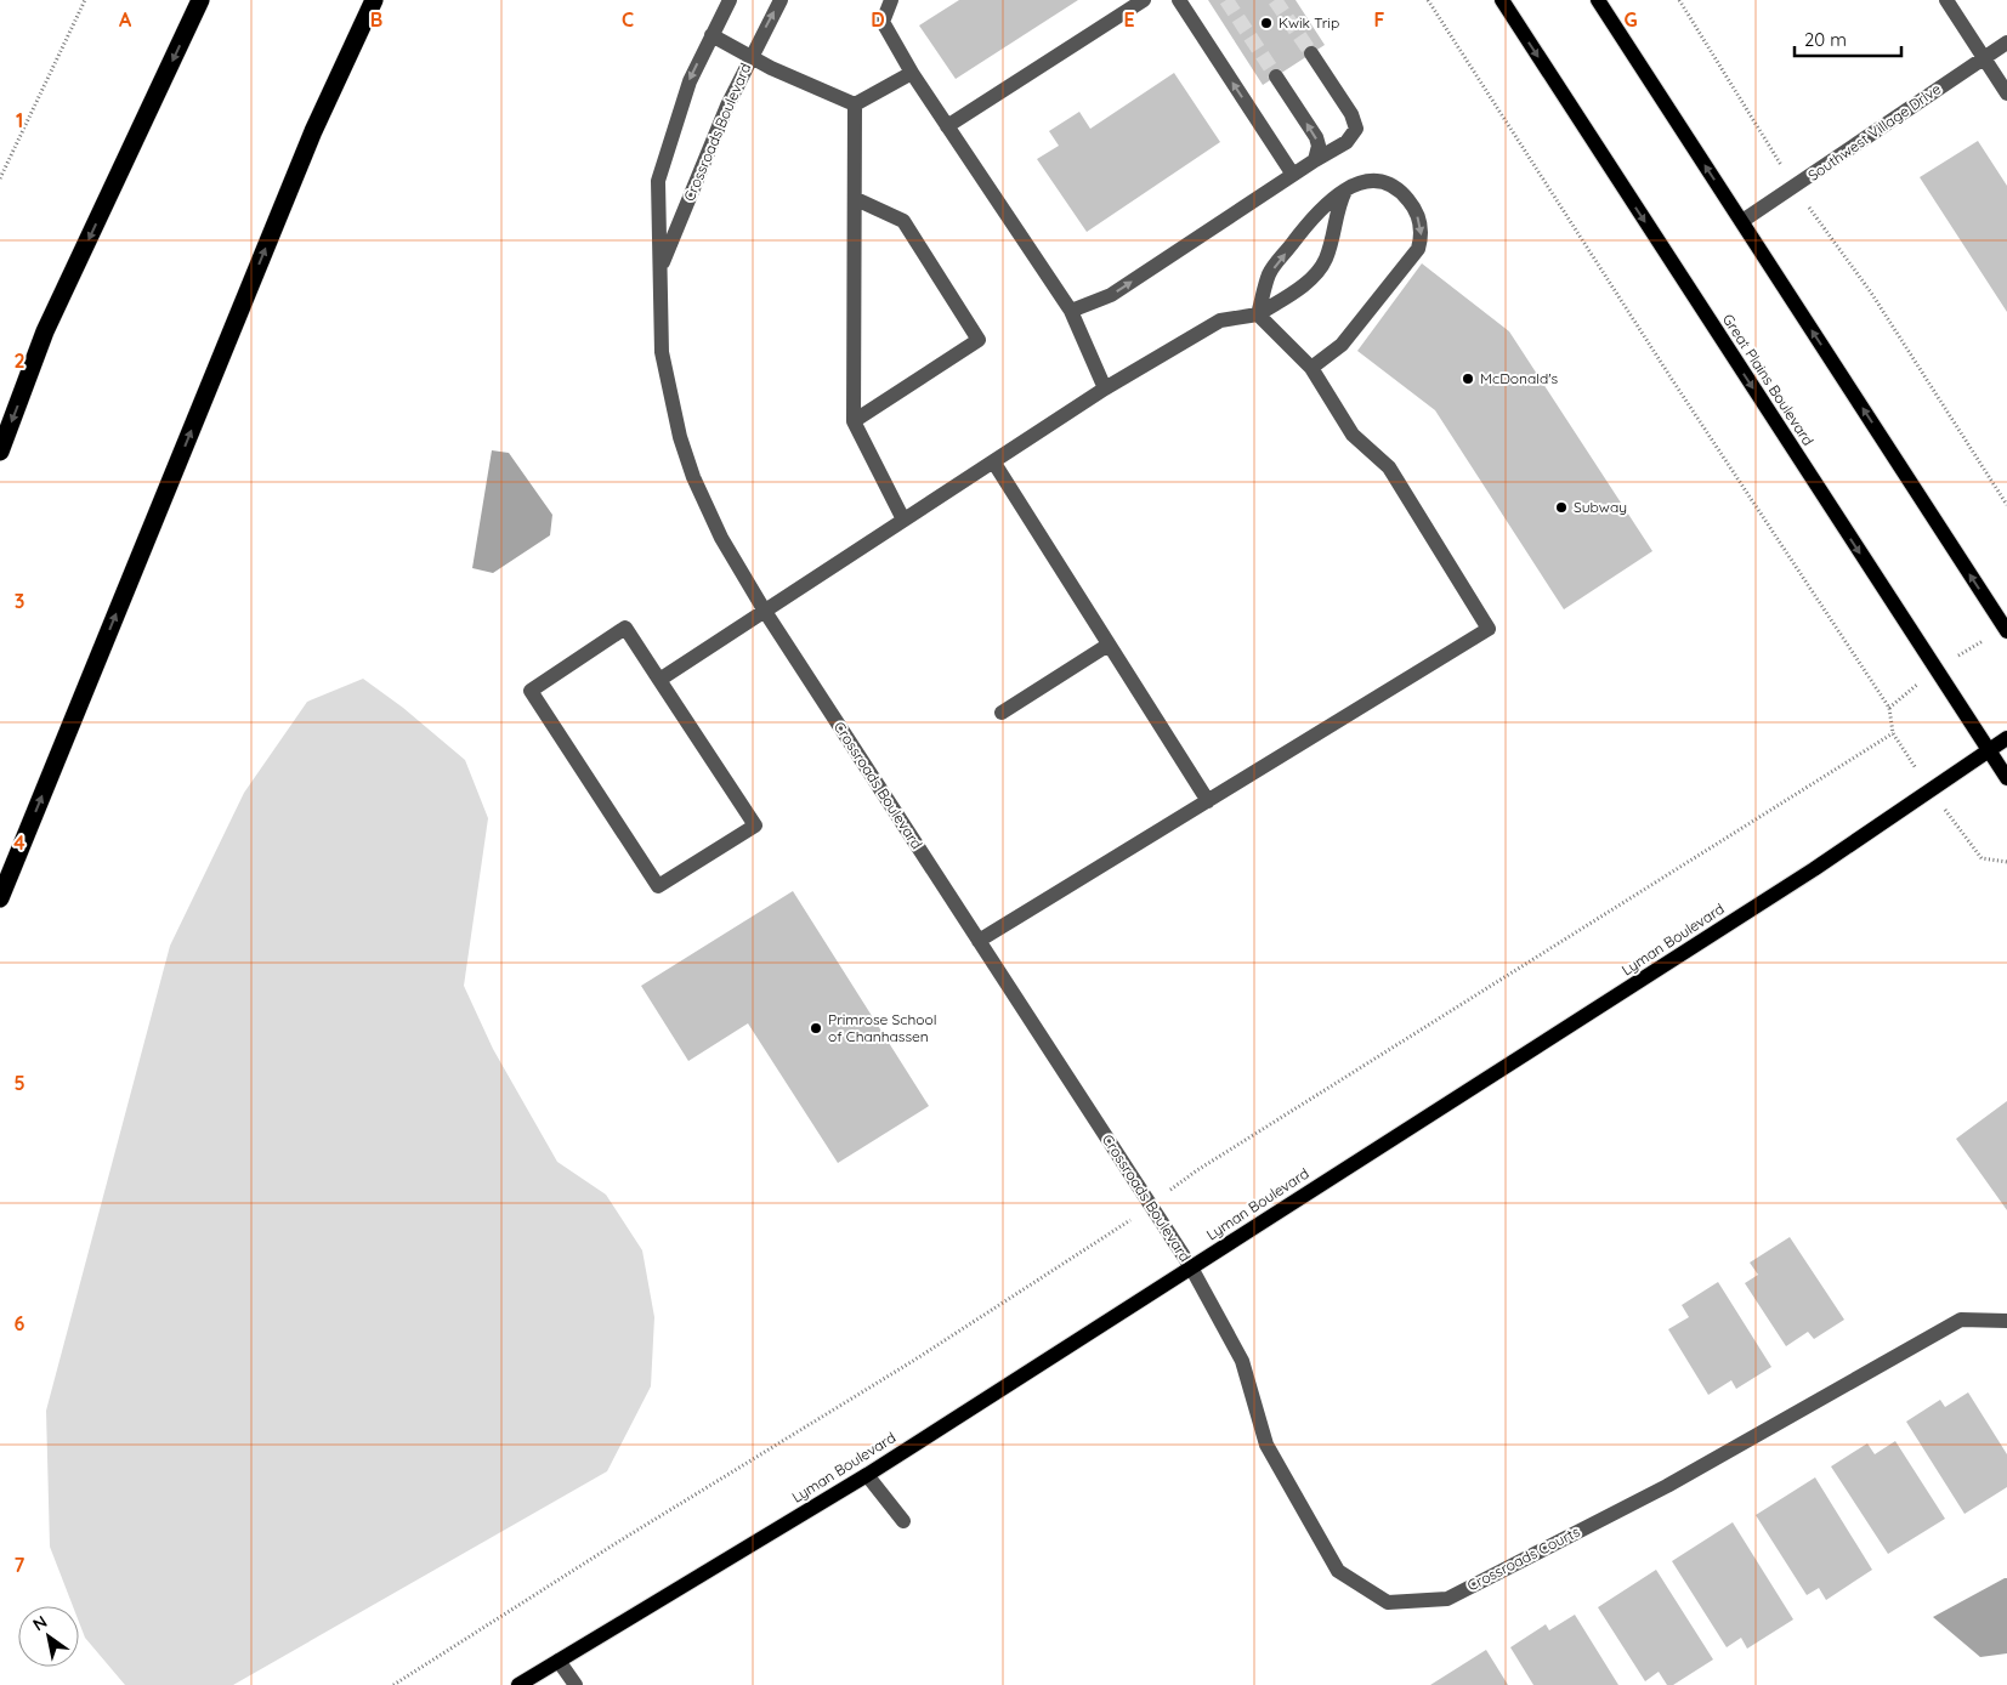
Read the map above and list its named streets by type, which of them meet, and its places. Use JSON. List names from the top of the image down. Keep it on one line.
{"streets":{"main road":["Great Plains Boulevard","Lyman Boulevard"],"street":["Crossroads Boulevard","Southwest Village Drive","Crossroads Courts"]},"crossings":[["Crossroads Boulevard","Lyman Boulevard"],["Crossroads Boulevard","Crossroads Courts"],["Great Plains Boulevard","Lyman Boulevard"],["Lyman Boulevard","Crossroads Courts"]],"places":["Kwik Trip","McDonald's","Subway","Primrose School of Chanhassen"],"scale_bar":"20 m","north":"top left","grid":{"columns":["A","B","C","D","E","F","G"],"rows":["1","2","3","4","5","6","7"]}}
